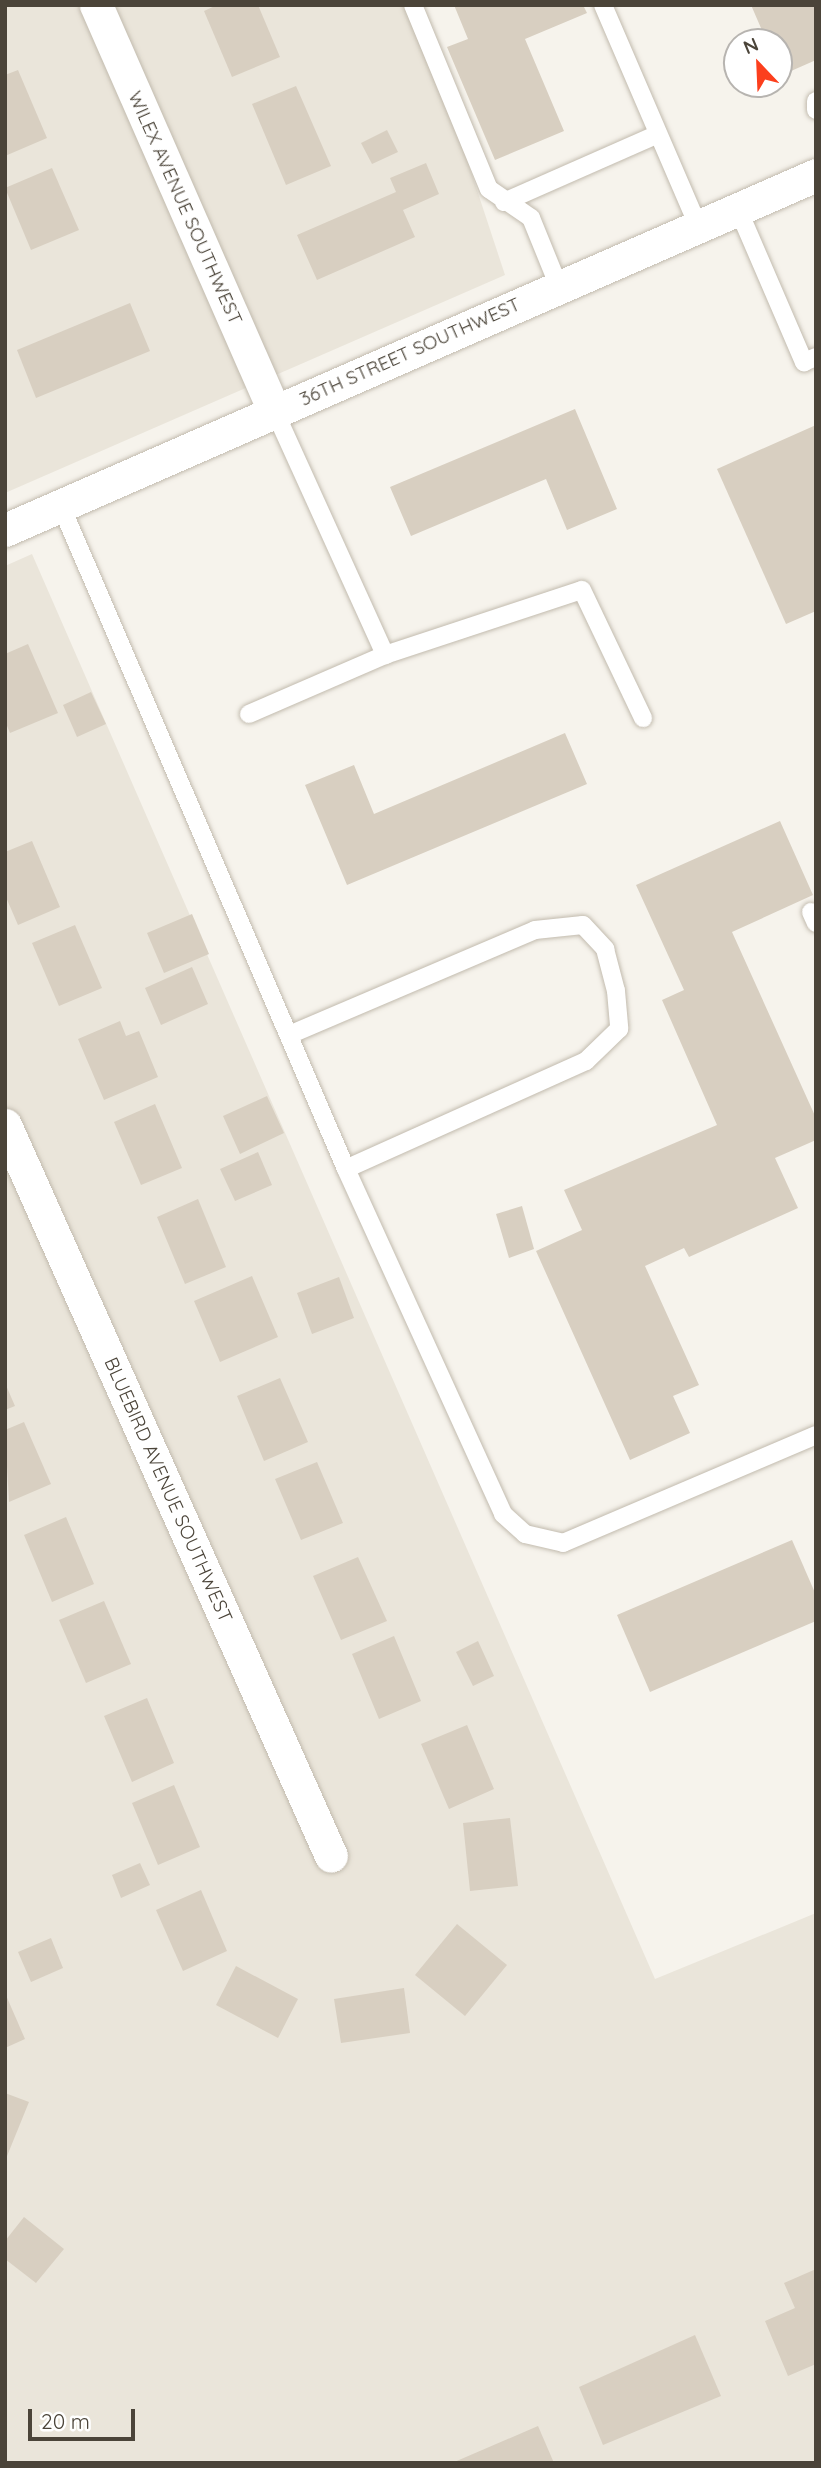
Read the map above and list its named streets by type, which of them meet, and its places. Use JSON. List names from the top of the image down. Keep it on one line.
{"streets":{"street":["WILEX AVENUE SOUTHWEST","36TH STREET SOUTHWEST","BLUEBIRD AVENUE SOUTHWEST"]},"crossings":[["WILEX AVENUE SOUTHWEST","36TH STREET SOUTHWEST"]],"scale_bar":"20 m","north":"top left"}
